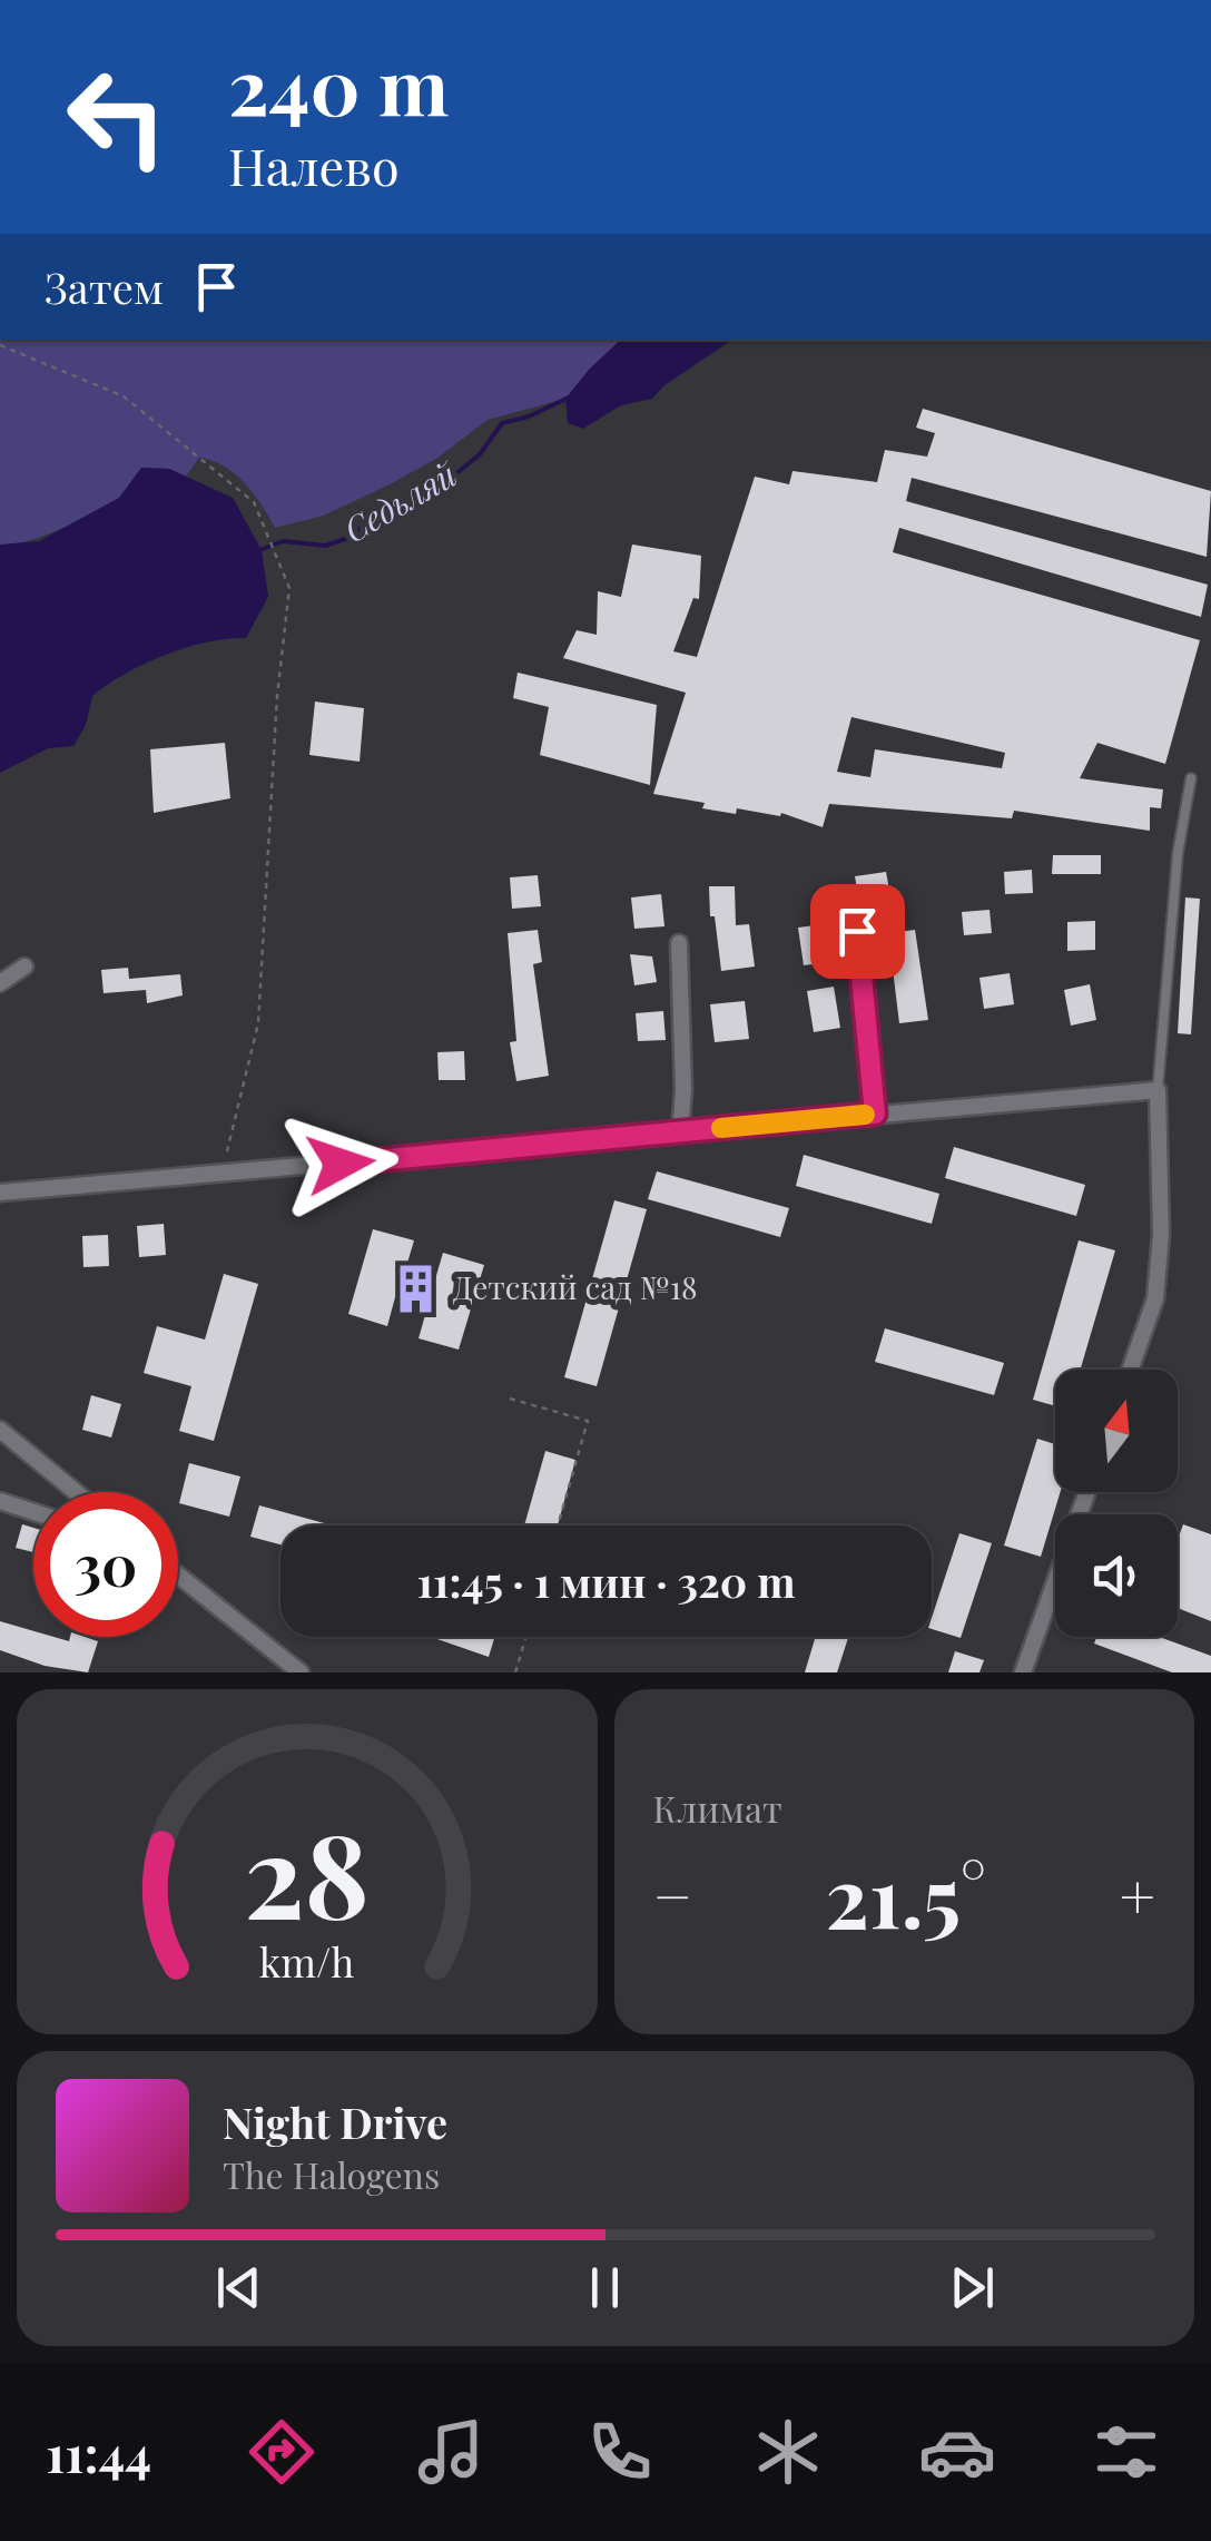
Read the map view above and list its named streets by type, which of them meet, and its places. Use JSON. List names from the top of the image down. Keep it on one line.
{"water":["Седьляй"],"places":{"building":["Детский сад №18"]},"north":"top","page":{"turn":["240 m","Налево"],"then":"Затем","limit":"30","trip":"11:45 · 1 мин · 320 m","tile":"Климат","heat":["−","21.5°","+"],"song":["Night Drive","The Halogens"],"tabs":"11:44","gauge":["28","km/h"]}}
